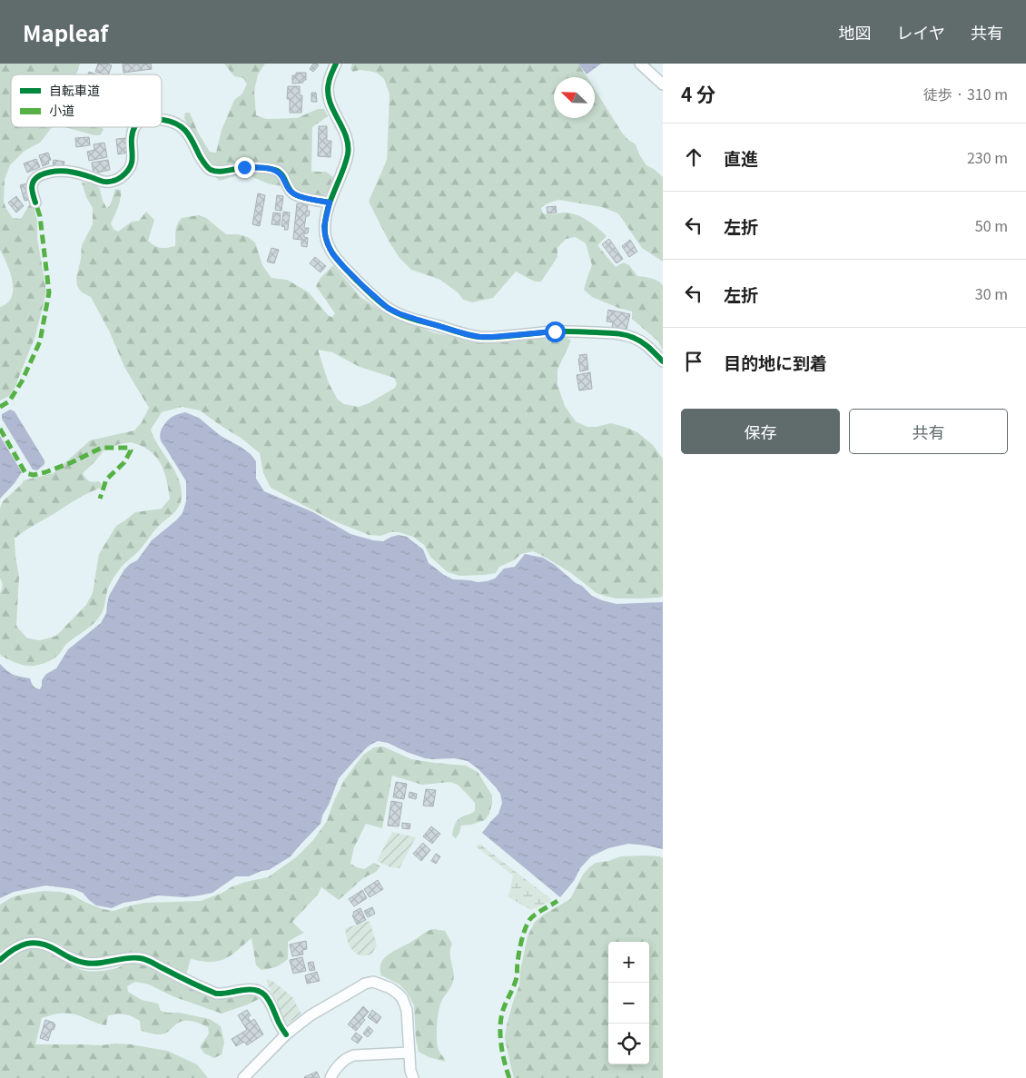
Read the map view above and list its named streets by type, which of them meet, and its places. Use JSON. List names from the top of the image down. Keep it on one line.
{"legend":["自転車道","小道"],"north":"top left","page":{"header":"Mapleaf","nav":["地図","レイヤ","共有"],"heading":["4 分","徒歩 · 310 m"],"list":[["直進","230 m"],["左折","50 m"],["左折","30 m"],"目的地に到着"],"buttons":["保存","共有"],"map_buttons":["+","−"]}}
